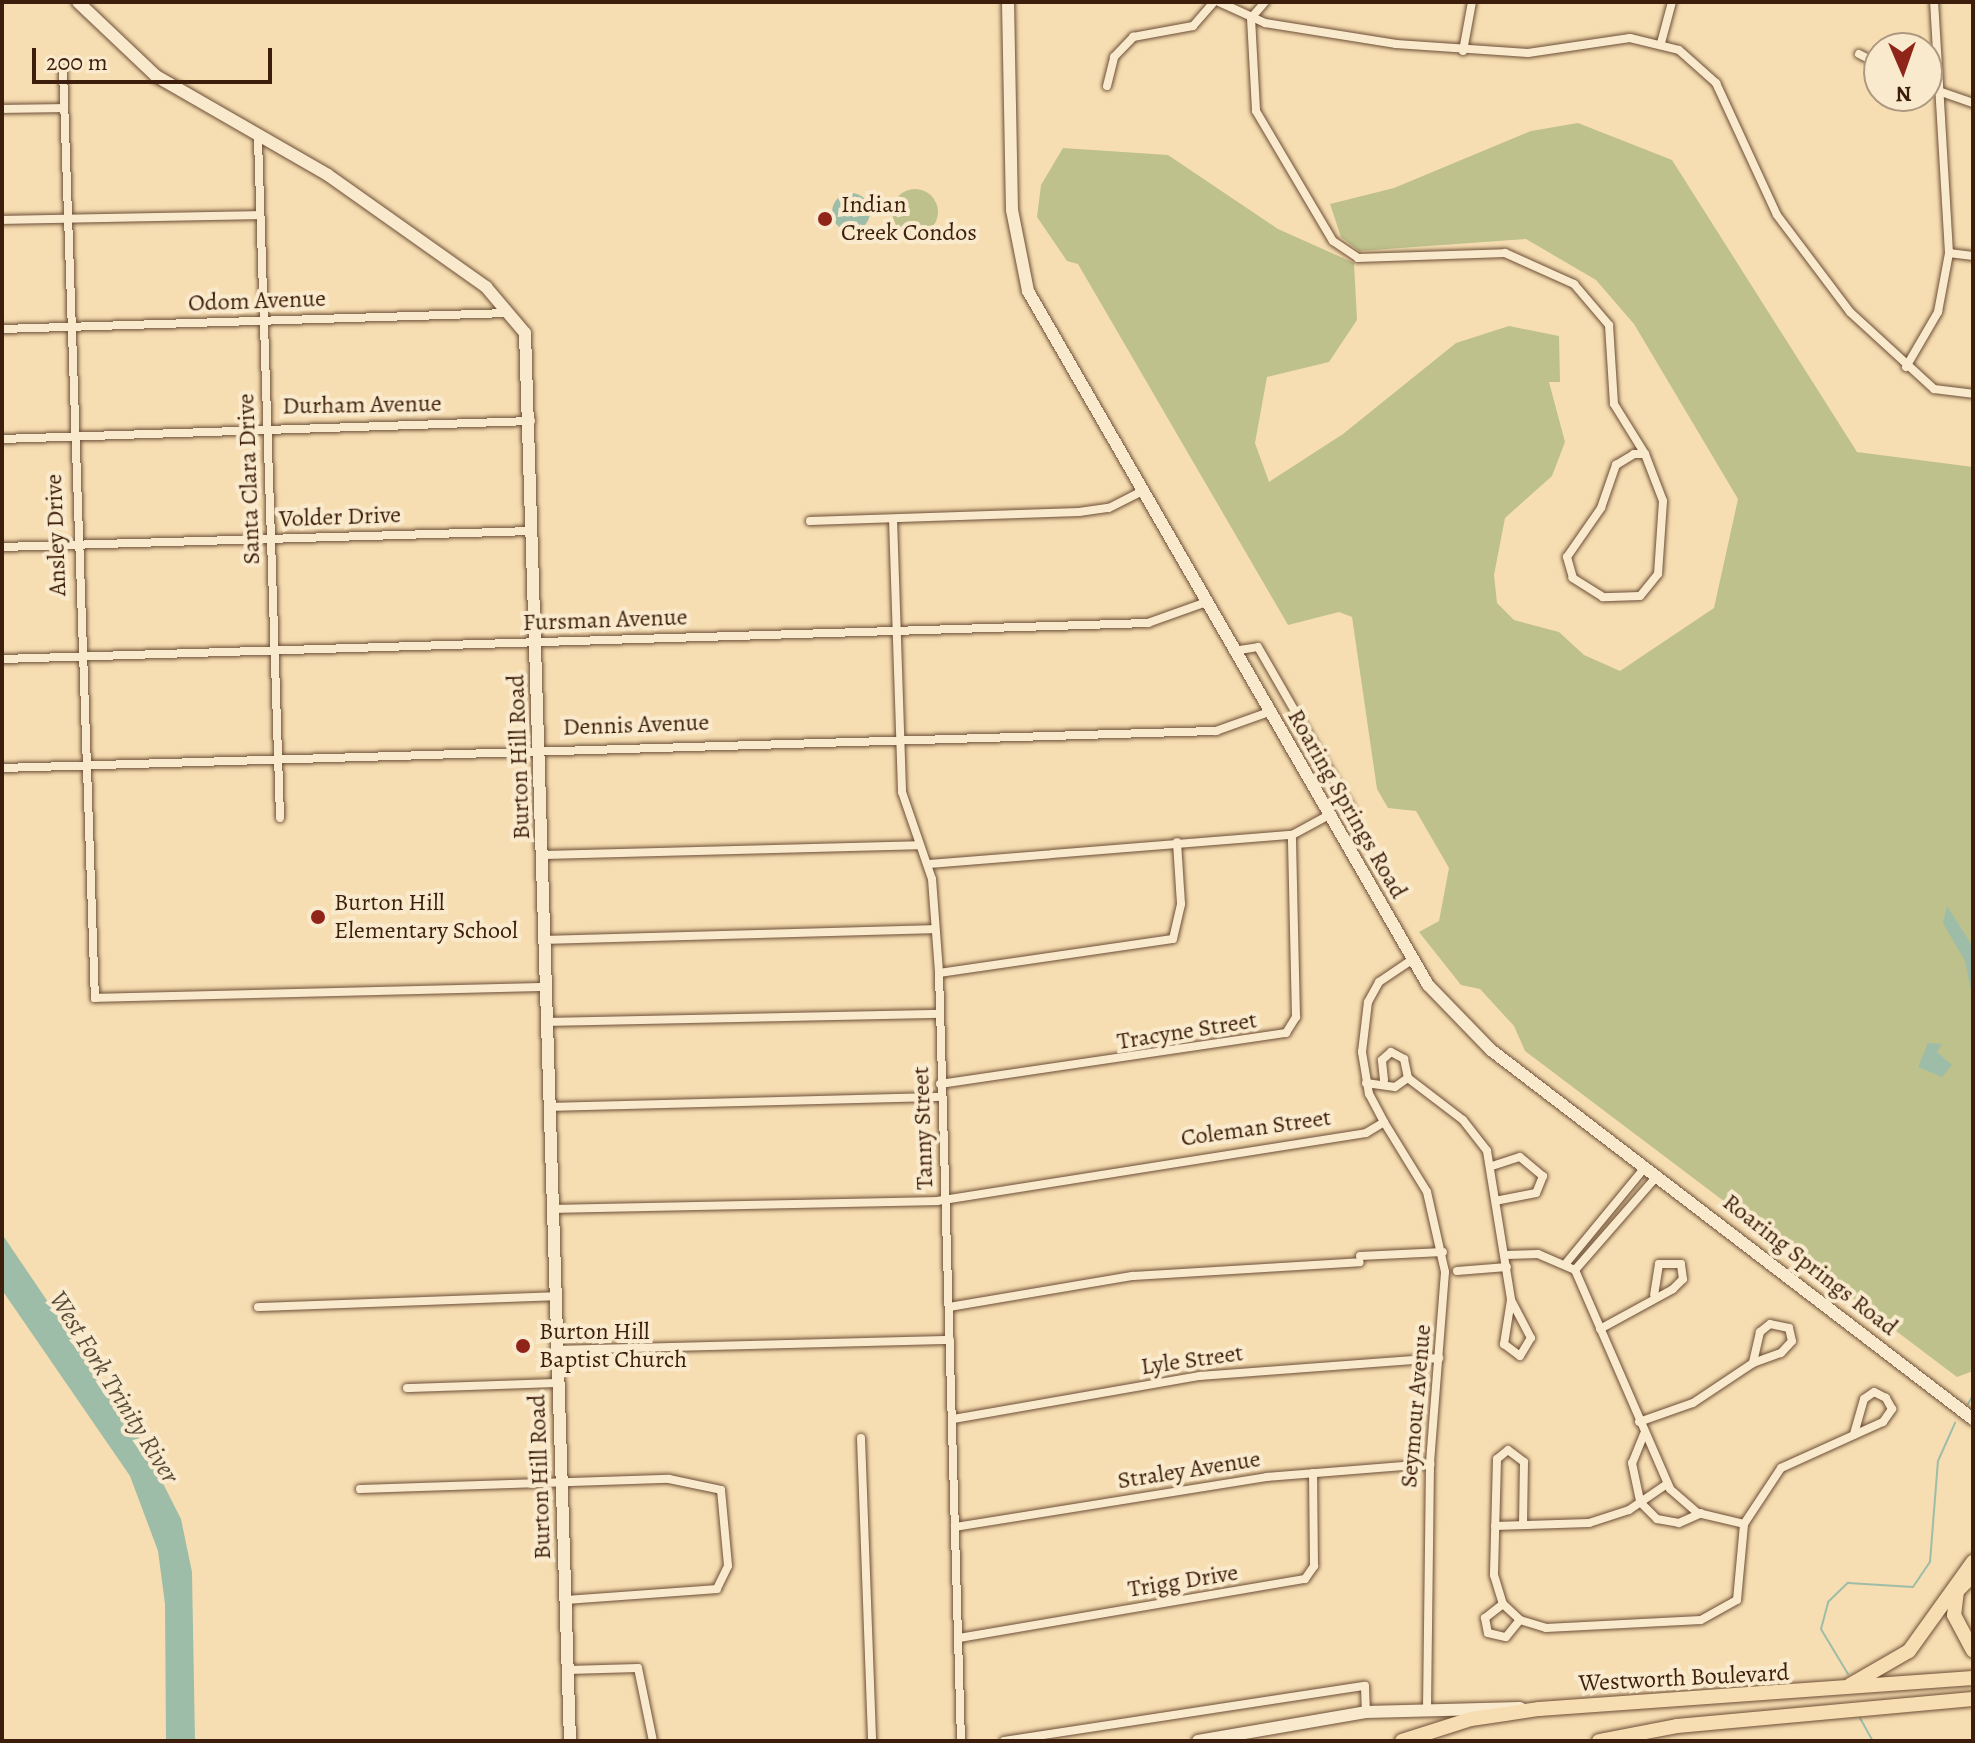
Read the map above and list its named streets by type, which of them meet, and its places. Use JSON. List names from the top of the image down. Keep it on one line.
{"streets":{"main road":["Westworth Boulevard"],"street":["Odom Avenue","Durham Avenue","Santa Clara Drive","Volder Drive","Ansley Drive","Fursman Avenue","Dennis Avenue","Burton Hill Road","Roaring Springs Road","Tracyne Street","Tanny Street","Coleman Street","Lyle Street","Seymour Avenue","Straley Avenue","Trigg Drive"]},"crossings":[["Odom Avenue","Santa Clara Drive"],["Odom Avenue","Ansley Drive"],["Odom Avenue","Burton Hill Road"],["Durham Avenue","Santa Clara Drive"],["Durham Avenue","Ansley Drive"],["Durham Avenue","Burton Hill Road"],["Santa Clara Drive","Volder Drive"],["Santa Clara Drive","Fursman Avenue"],["Santa Clara Drive","Dennis Avenue"],["Volder Drive","Ansley Drive"],["Volder Drive","Burton Hill Road"],["Ansley Drive","Fursman Avenue"],["Ansley Drive","Dennis Avenue"],["Ansley Drive","Burton Hill Road"],["Fursman Avenue","Burton Hill Road"],["Fursman Avenue","Roaring Springs Road"],["Fursman Avenue","Tanny Street"],["Dennis Avenue","Burton Hill Road"],["Dennis Avenue","Roaring Springs Road"],["Dennis Avenue","Tanny Street"],["Burton Hill Road","Coleman Street"],["Tracyne Street","Tanny Street"],["Tanny Street","Coleman Street"],["Tanny Street","Lyle Street"],["Tanny Street","Straley Avenue"],["Tanny Street","Trigg Drive"],["Coleman Street","Seymour Avenue"],["Lyle Street","Seymour Avenue"],["Seymour Avenue","Straley Avenue"],["Straley Avenue","Trigg Drive"]],"water":["West Fork Trinity River"],"places":["Indian Creek Condos","Burton Hill Elementary School","Burton Hill Baptist Church"],"scale_bar":"200 m","north":"bottom"}
